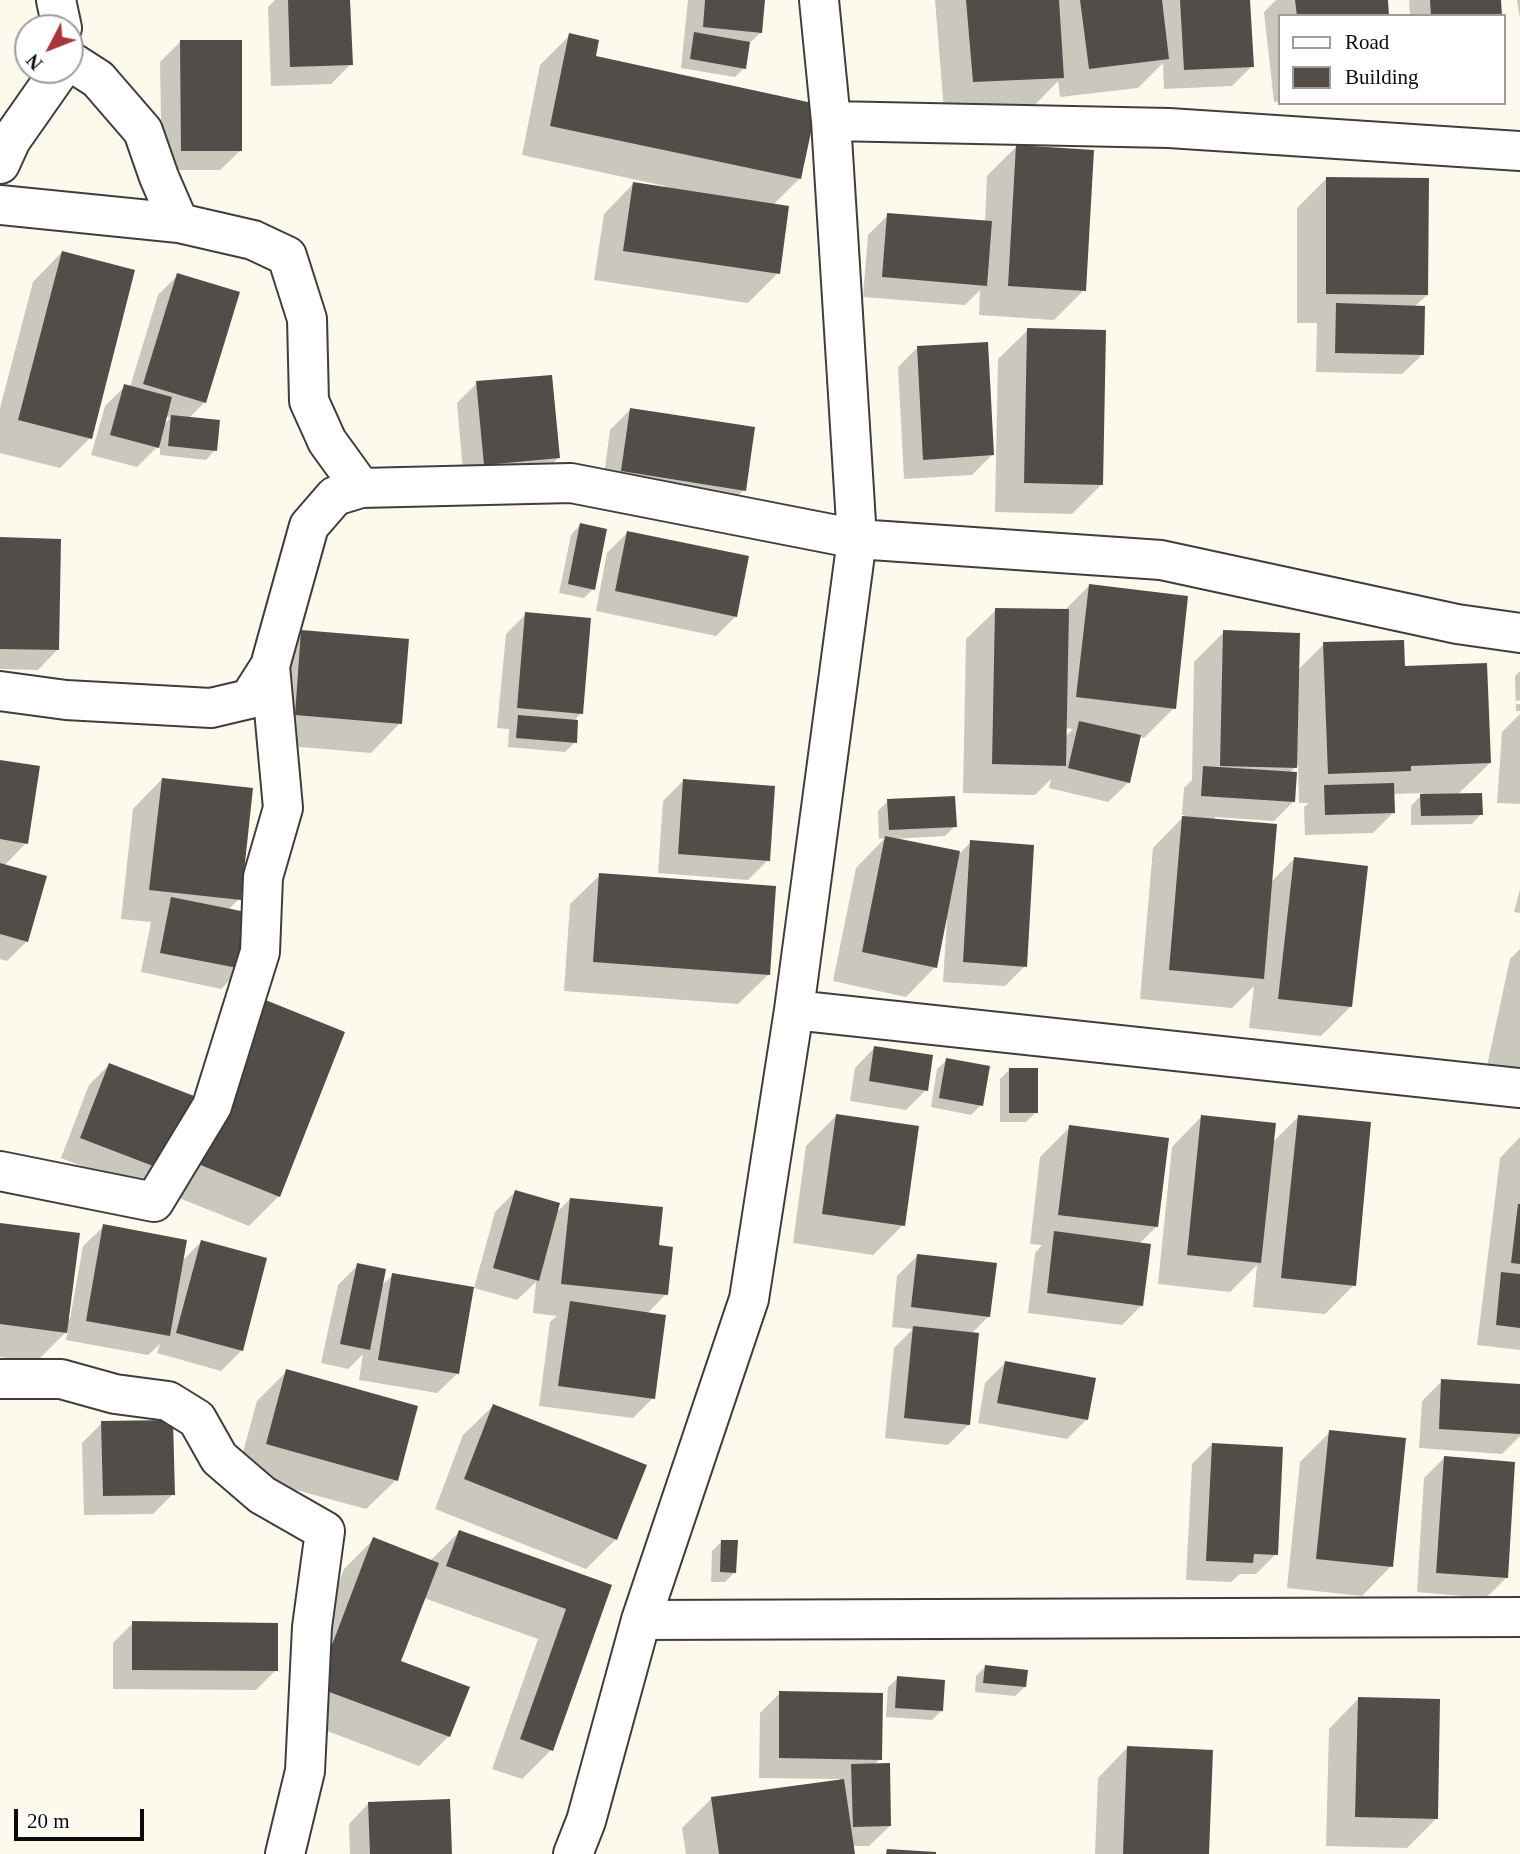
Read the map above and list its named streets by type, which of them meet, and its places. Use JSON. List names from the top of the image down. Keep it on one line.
{"legend":["Road","Building"],"scale_bar":"20 m","north":"bottom left"}
